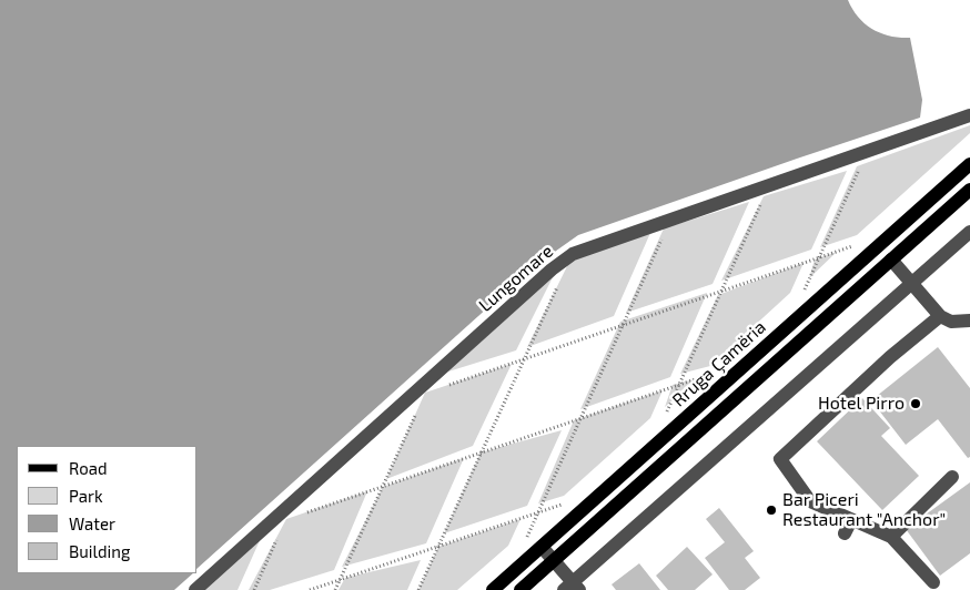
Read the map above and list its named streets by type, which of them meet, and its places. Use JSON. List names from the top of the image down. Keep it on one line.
{"streets":{"main road":["Rruga Çamëria"],"street":["Lungomare"]},"places":["Hotel Pirro","Bar Piceri Restaurant \"Anchor\""],"legend":["Road","Park","Water","Building"]}
